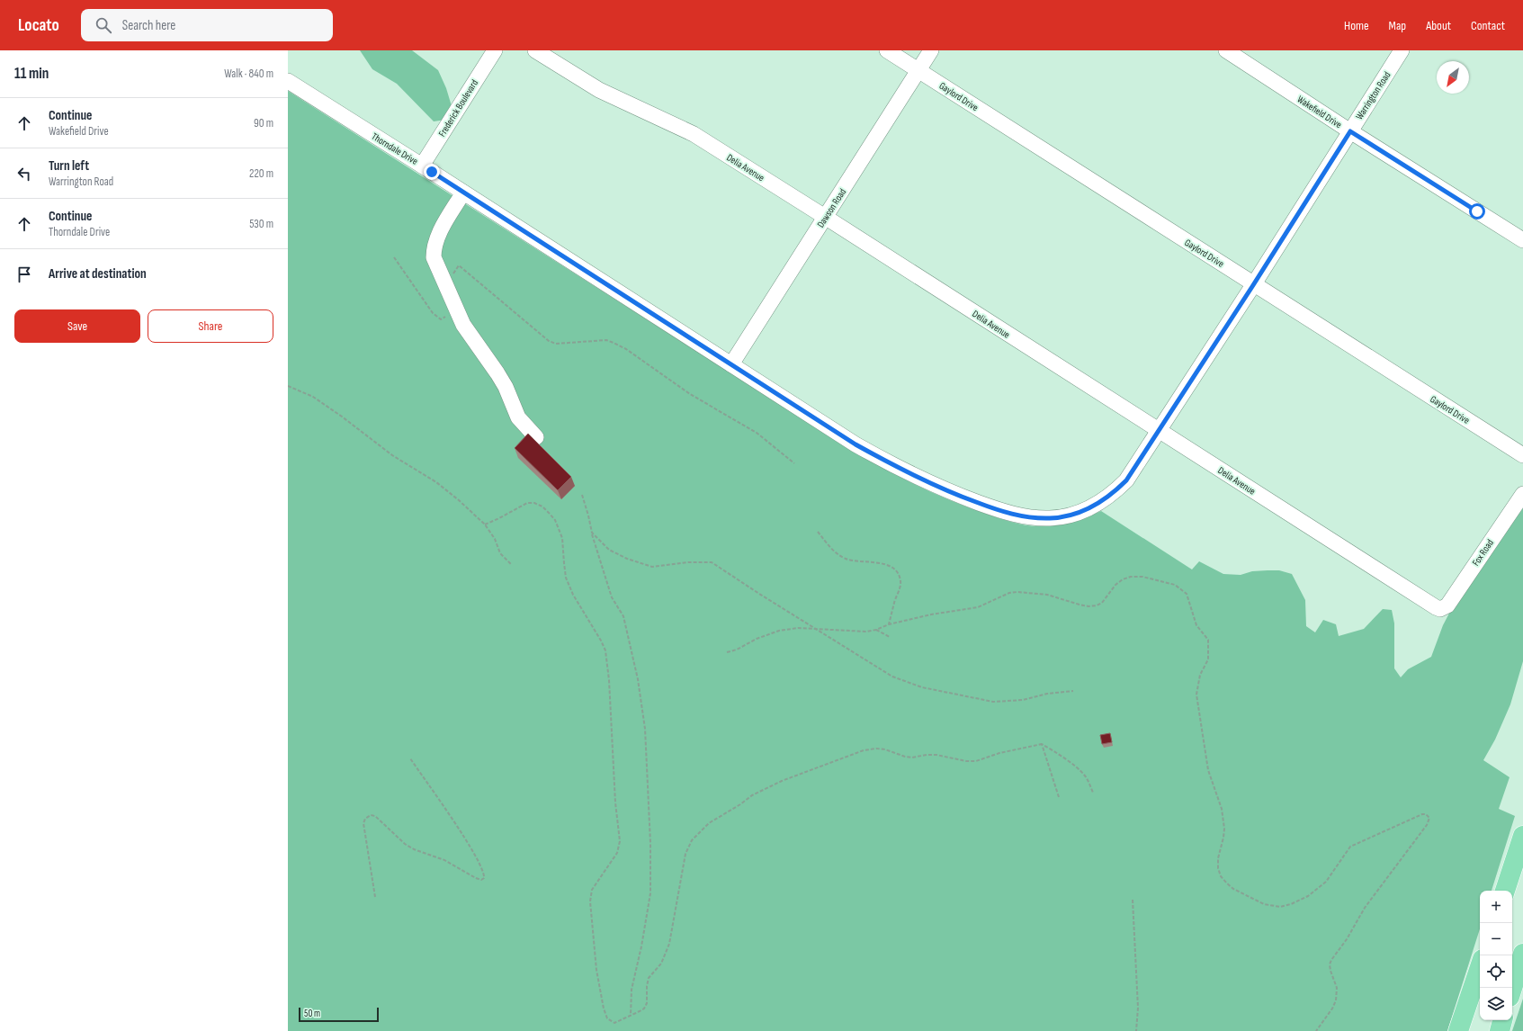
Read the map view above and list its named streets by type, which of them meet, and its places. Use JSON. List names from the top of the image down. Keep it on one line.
{"streets":{"street":["Warrington Road","Gaylord Drive","Frederick Boulevard","Wakefield Drive","Thorndale Drive","Delia Avenue","Dawson Road","Fox Road"]},"crossings":[["Warrington Road","Gaylord Drive"],["Warrington Road","Wakefield Drive"],["Warrington Road","Thorndale Drive"],["Warrington Road","Delia Avenue"],["Gaylord Drive","Dawson Road"],["Frederick Boulevard","Thorndale Drive"],["Thorndale Drive","Delia Avenue"],["Thorndale Drive","Dawson Road"],["Delia Avenue","Dawson Road"],["Delia Avenue","Fox Road"]],"scale_bar":"50 m","north":"bottom left","page":{"header":"Locato","search":"Search here","nav":["Home","Map","About","Contact"],"heading":["11 min","Walk · 840 m"],"list":[["Continue","Wakefield Drive","90 m"],["Turn left","Warrington Road","220 m"],["Continue","Thorndale Drive","530 m"],"Arrive at destination"],"buttons":["Save","Share"],"map_buttons":["+","−"],"scale":"50 m"}}
